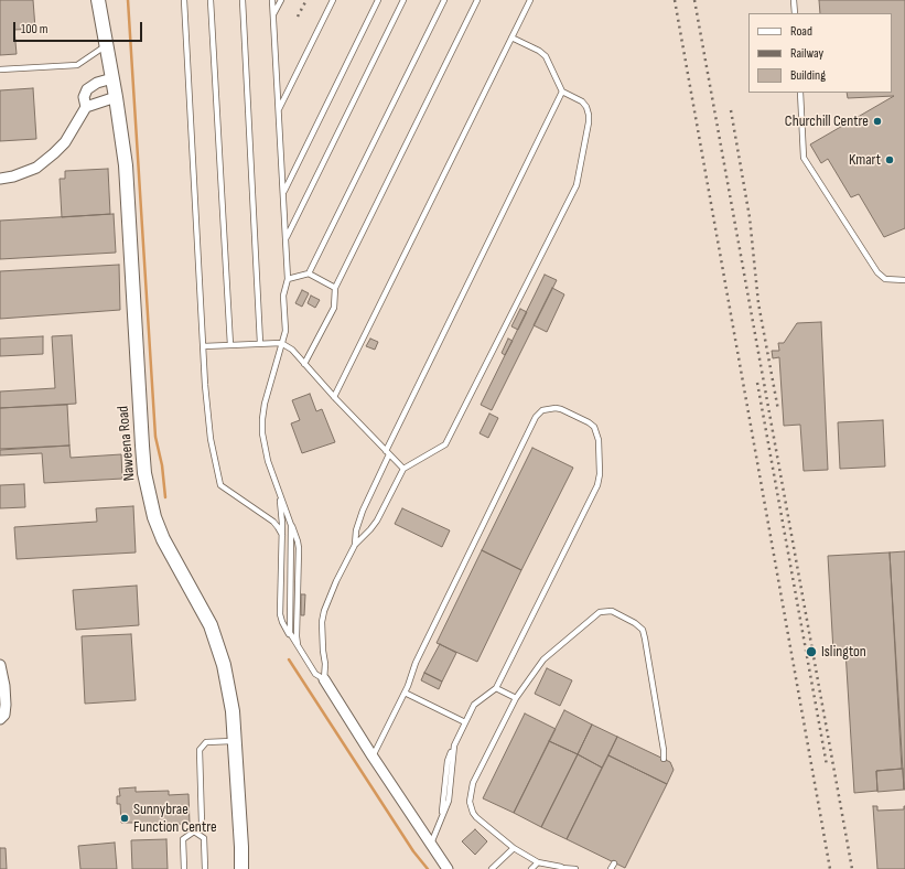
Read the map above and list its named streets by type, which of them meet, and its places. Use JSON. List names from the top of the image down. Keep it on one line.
{"streets":{"street":["Naweena Road"]},"places":["Churchill Centre","Kmart","Islington","Sunnybrae Function Centre"],"legend":["Road","Railway","Building"],"scale_bar":"100 m"}
